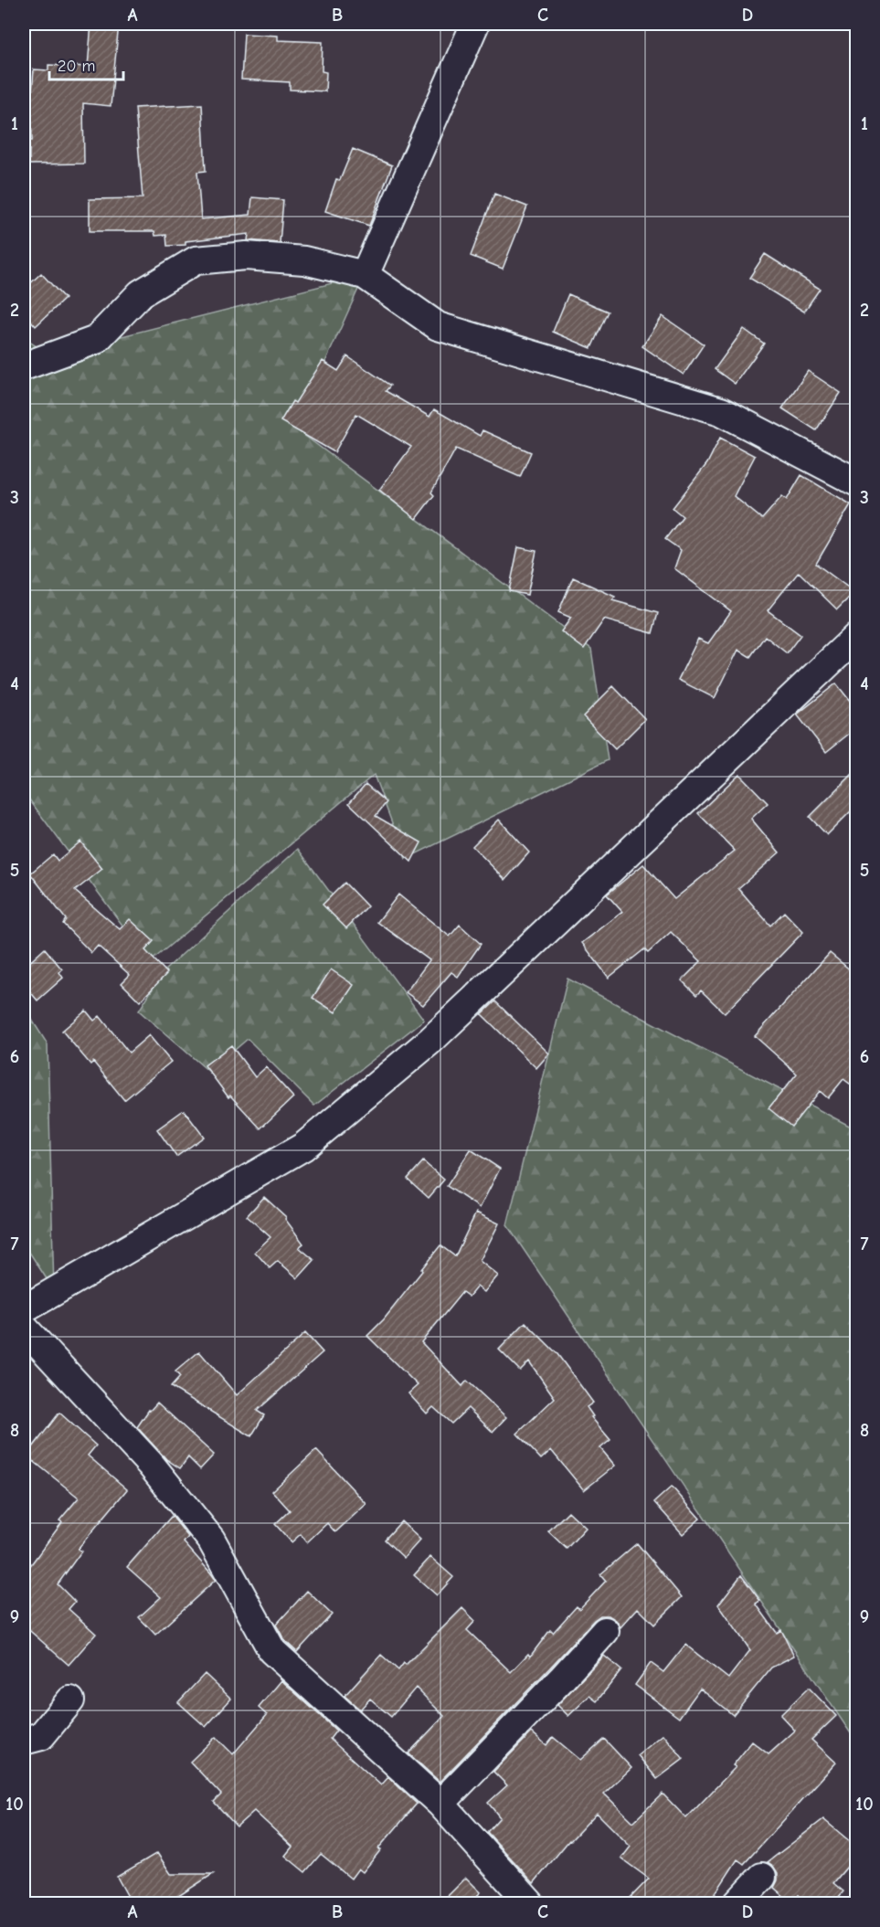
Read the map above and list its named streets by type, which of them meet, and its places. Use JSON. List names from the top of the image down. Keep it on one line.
{"scale_bar":"20 m","grid":{"columns":["A","B","C","D"],"rows":["1","2","3","4","5","6","7","8","9","10"]}}
